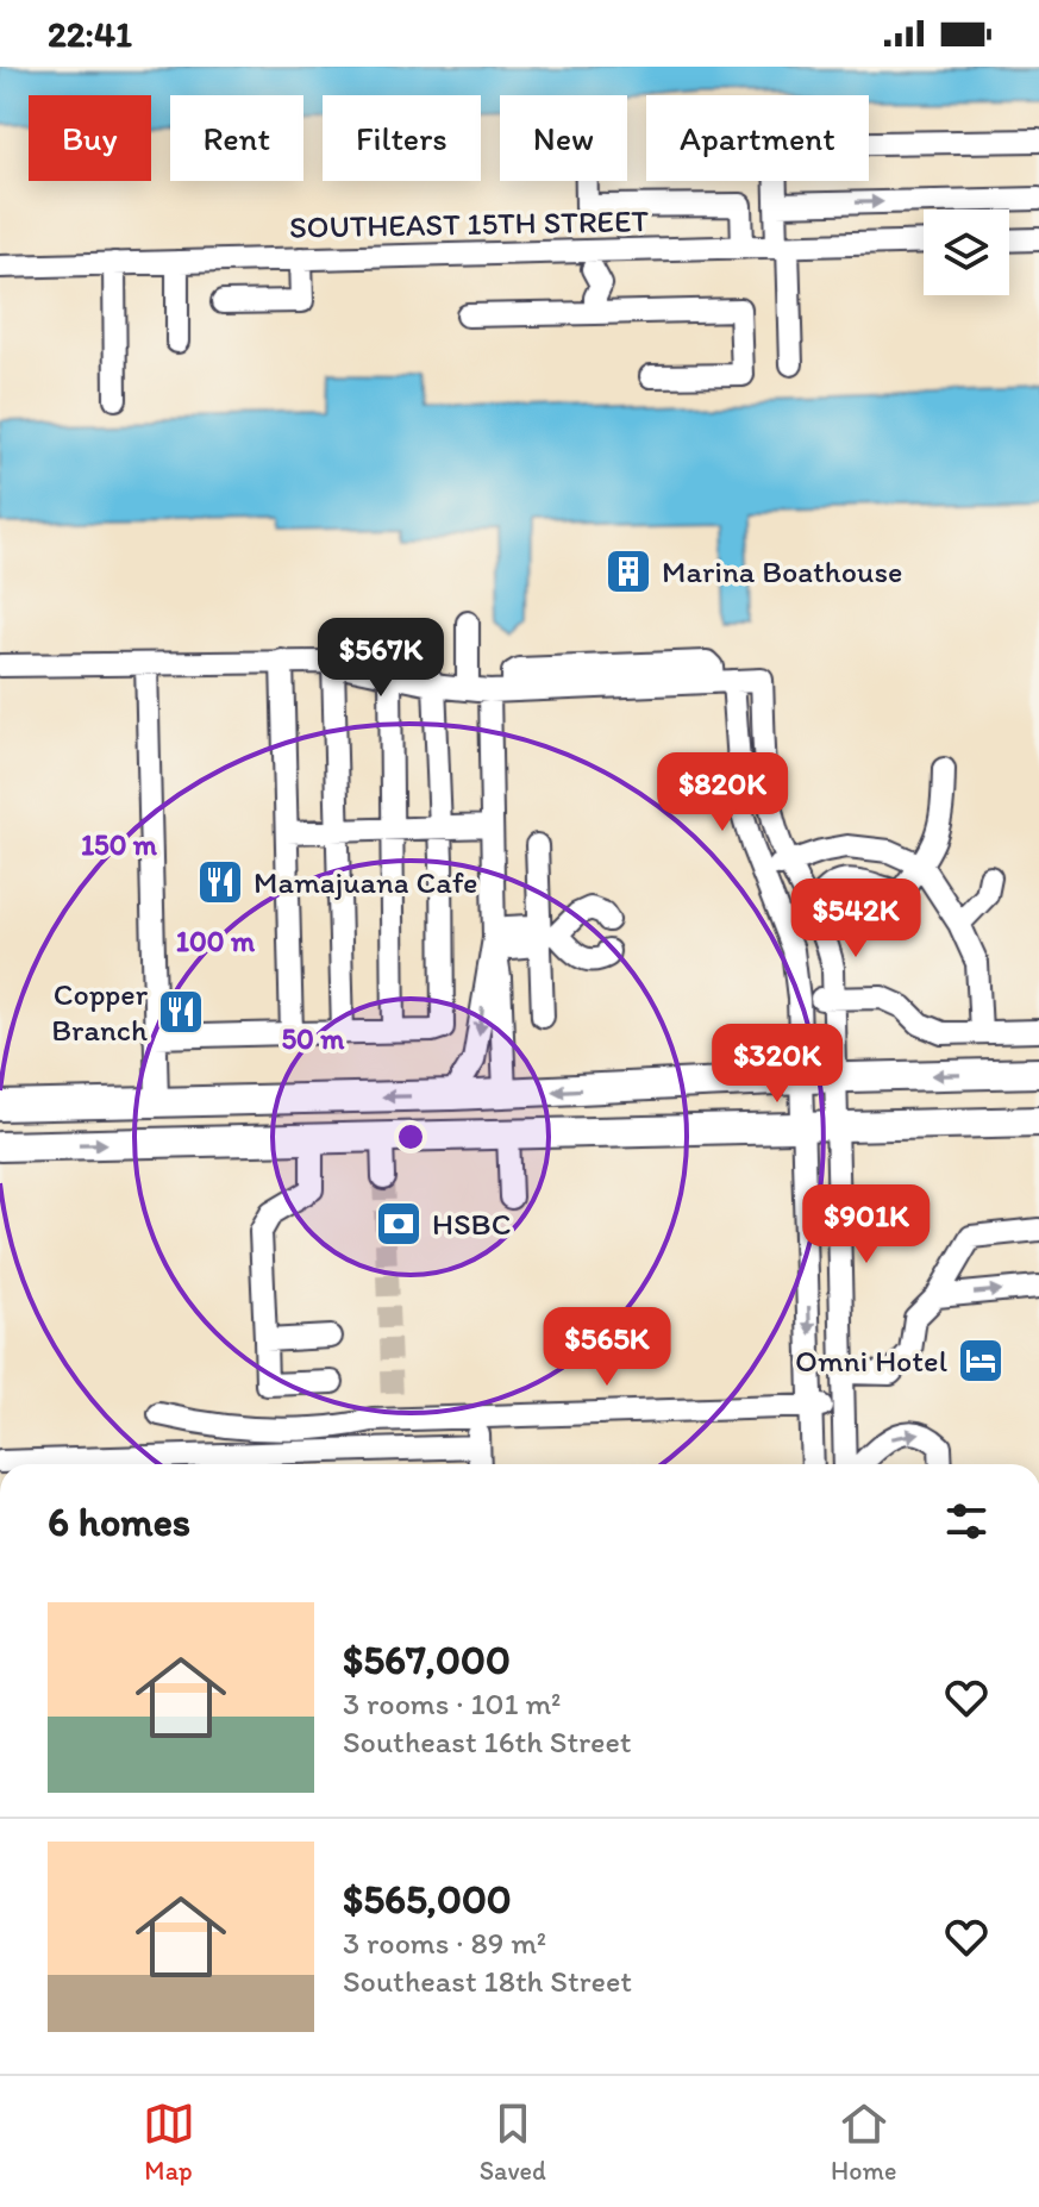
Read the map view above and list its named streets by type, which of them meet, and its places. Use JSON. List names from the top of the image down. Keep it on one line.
{"streets":{"street":["SOUTHEAST 15TH STREET"]},"places":{"building":["Marina Boathouse"],"restaurant":["Mamajuana Cafe","Copper Branch"],"bank":["HSBC"],"hotel":["Omni Hotel"]},"page":{"status":"22:41","chip":["Buy","Rent","Filters","New","Apartment"],"price":["$567K","$820K","$542K","$320K","$901K","$565K"],"heading":"6 homes","list":[{"name":"$567,000","note":"3 rooms · 101 m² · Southeast 16th Street"},{"name":"$565,000","note":"3 rooms · 89 m² · Southeast 18th Street"}],"tabs":["Map","Saved","Home"]},"rings":["150 m","100 m","50 m"]}
